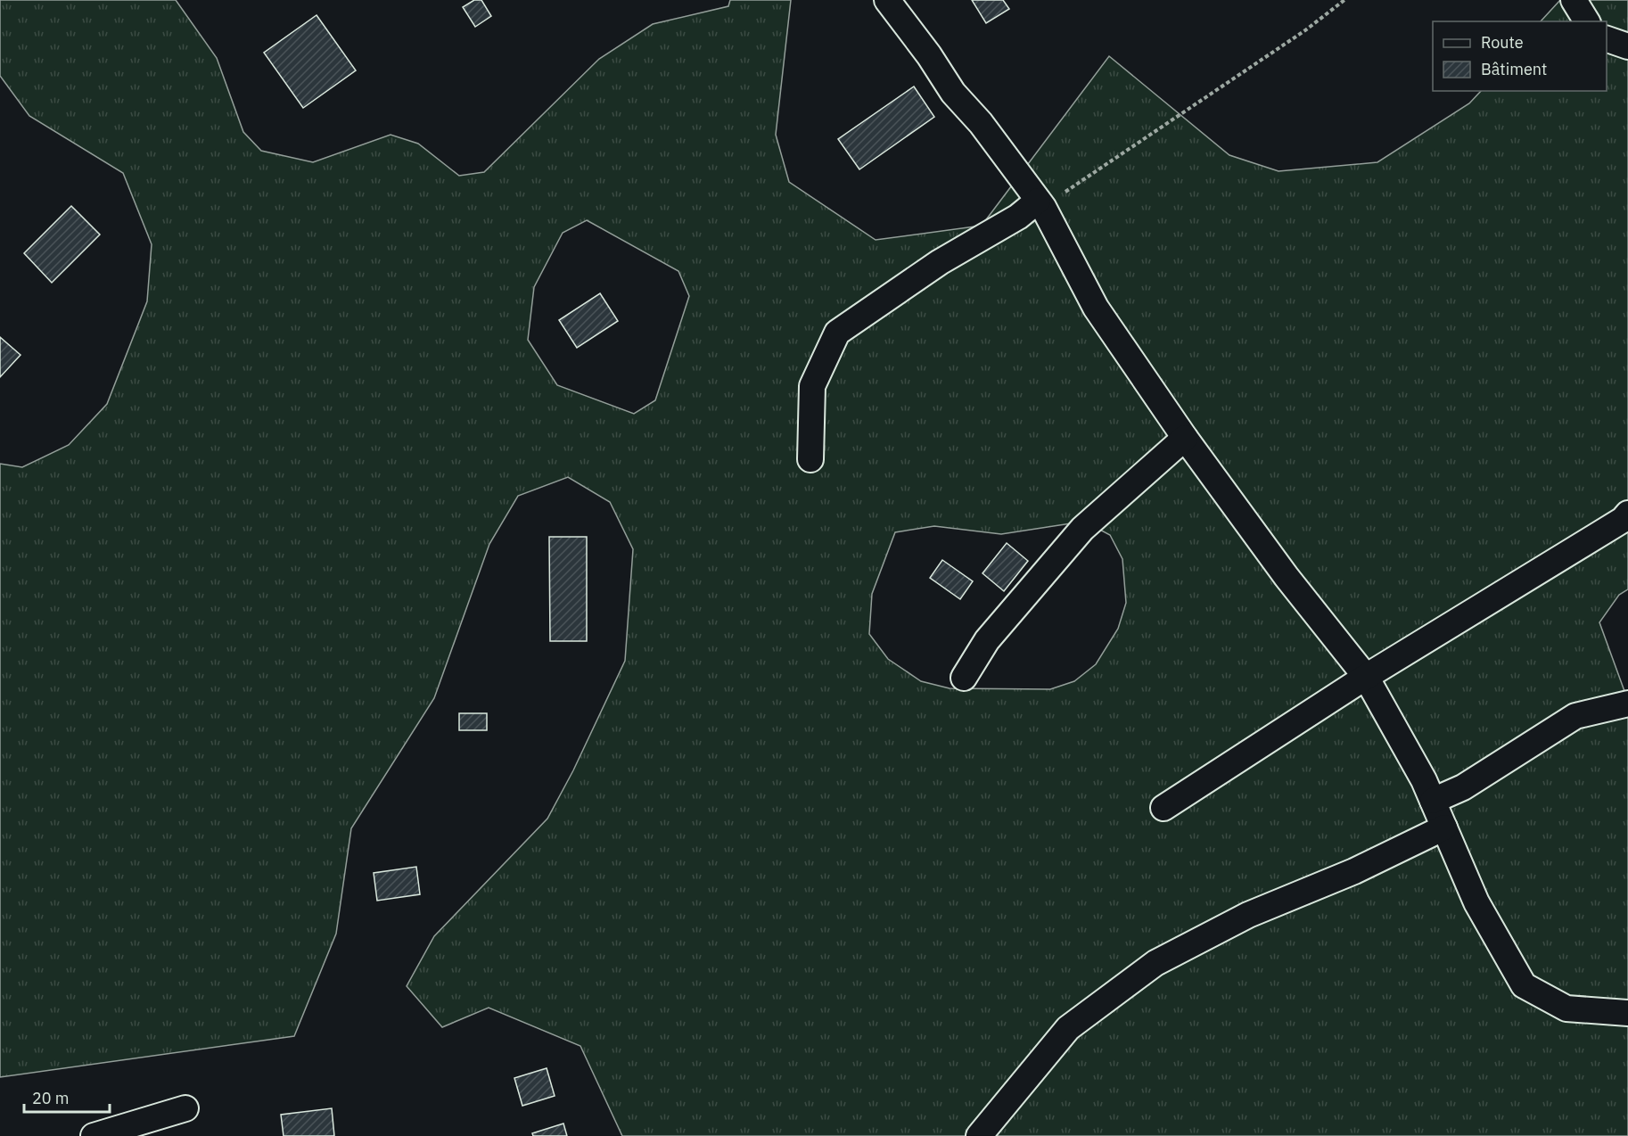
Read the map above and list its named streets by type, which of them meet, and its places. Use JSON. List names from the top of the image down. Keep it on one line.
{"legend":["Route","Bâtiment"],"scale_bar":"20 m"}
